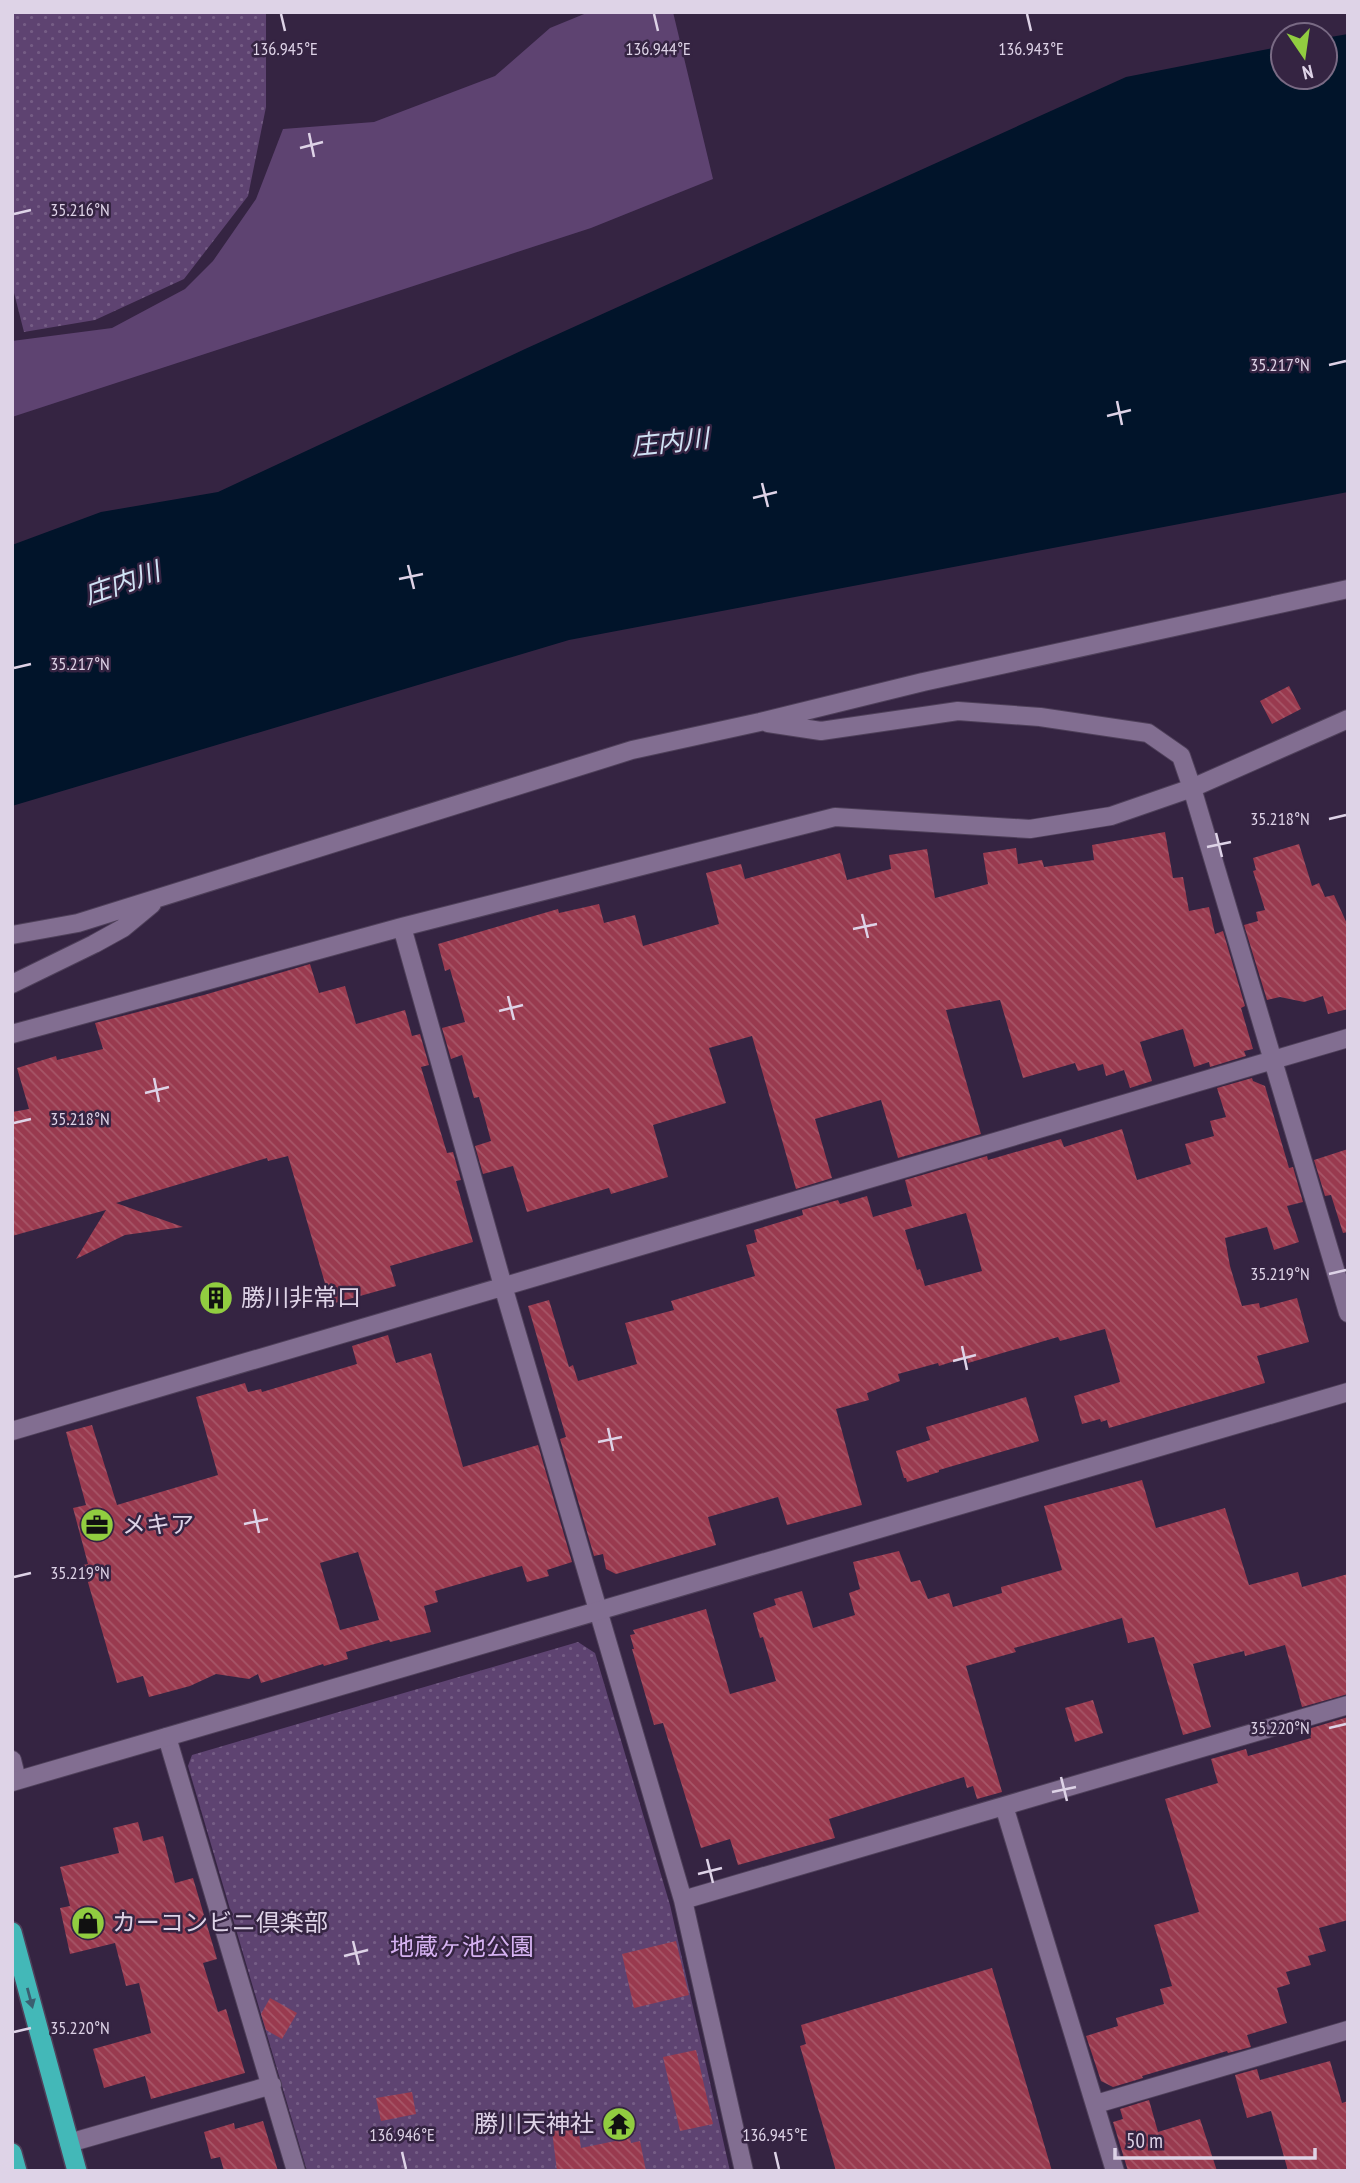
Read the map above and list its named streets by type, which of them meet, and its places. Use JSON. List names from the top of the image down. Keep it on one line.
{"water":["庄内川"],"parks":["地蔵ヶ池公園"],"places":{"building":["勝川非常口"],"office":["メキア"],"shop":["カーコンビニ倶楽部"],"temple":["勝川天神社"]},"scale_bar":"50 m","north":"bottom","coordinates":["136.945°E","136.944°E","136.943°E","35.216°N","35.217°N","35.218°N","35.219°N","35.220°N","136.946°E"]}
